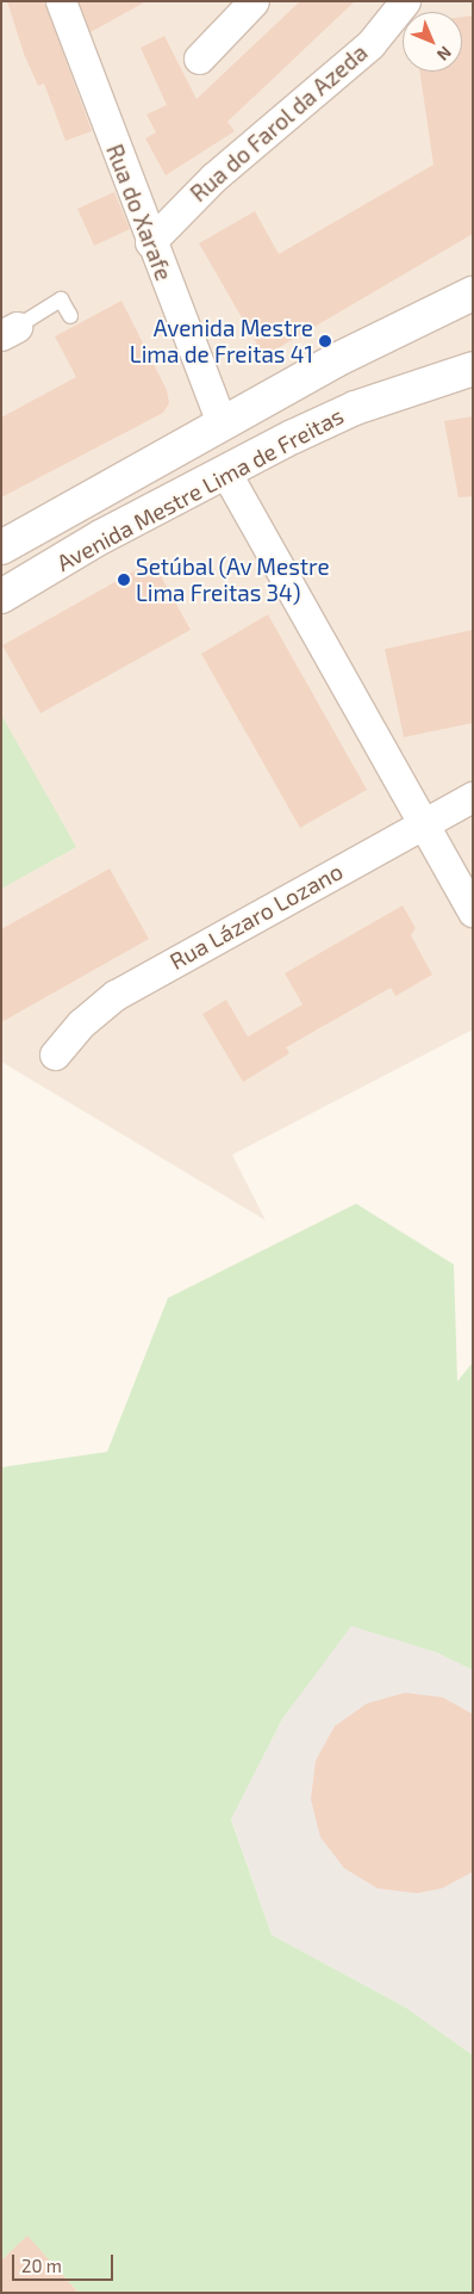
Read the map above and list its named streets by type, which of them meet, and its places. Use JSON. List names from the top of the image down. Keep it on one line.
{"streets":{"main road":["Avenida Mestre Lima de Freitas"],"street":["Rua do Farol da Azeda","Rua do Xarafe","Rua Lázaro Lozano"]},"crossings":[["Rua do Farol da Azeda","Rua do Xarafe"],["Rua do Xarafe","Avenida Mestre Lima de Freitas"]],"places":["Avenida Mestre Lima de Freitas 41","Setúbal (Av Mestre Lima Freitas 34)"],"scale_bar":"20 m","north":"bottom right"}
